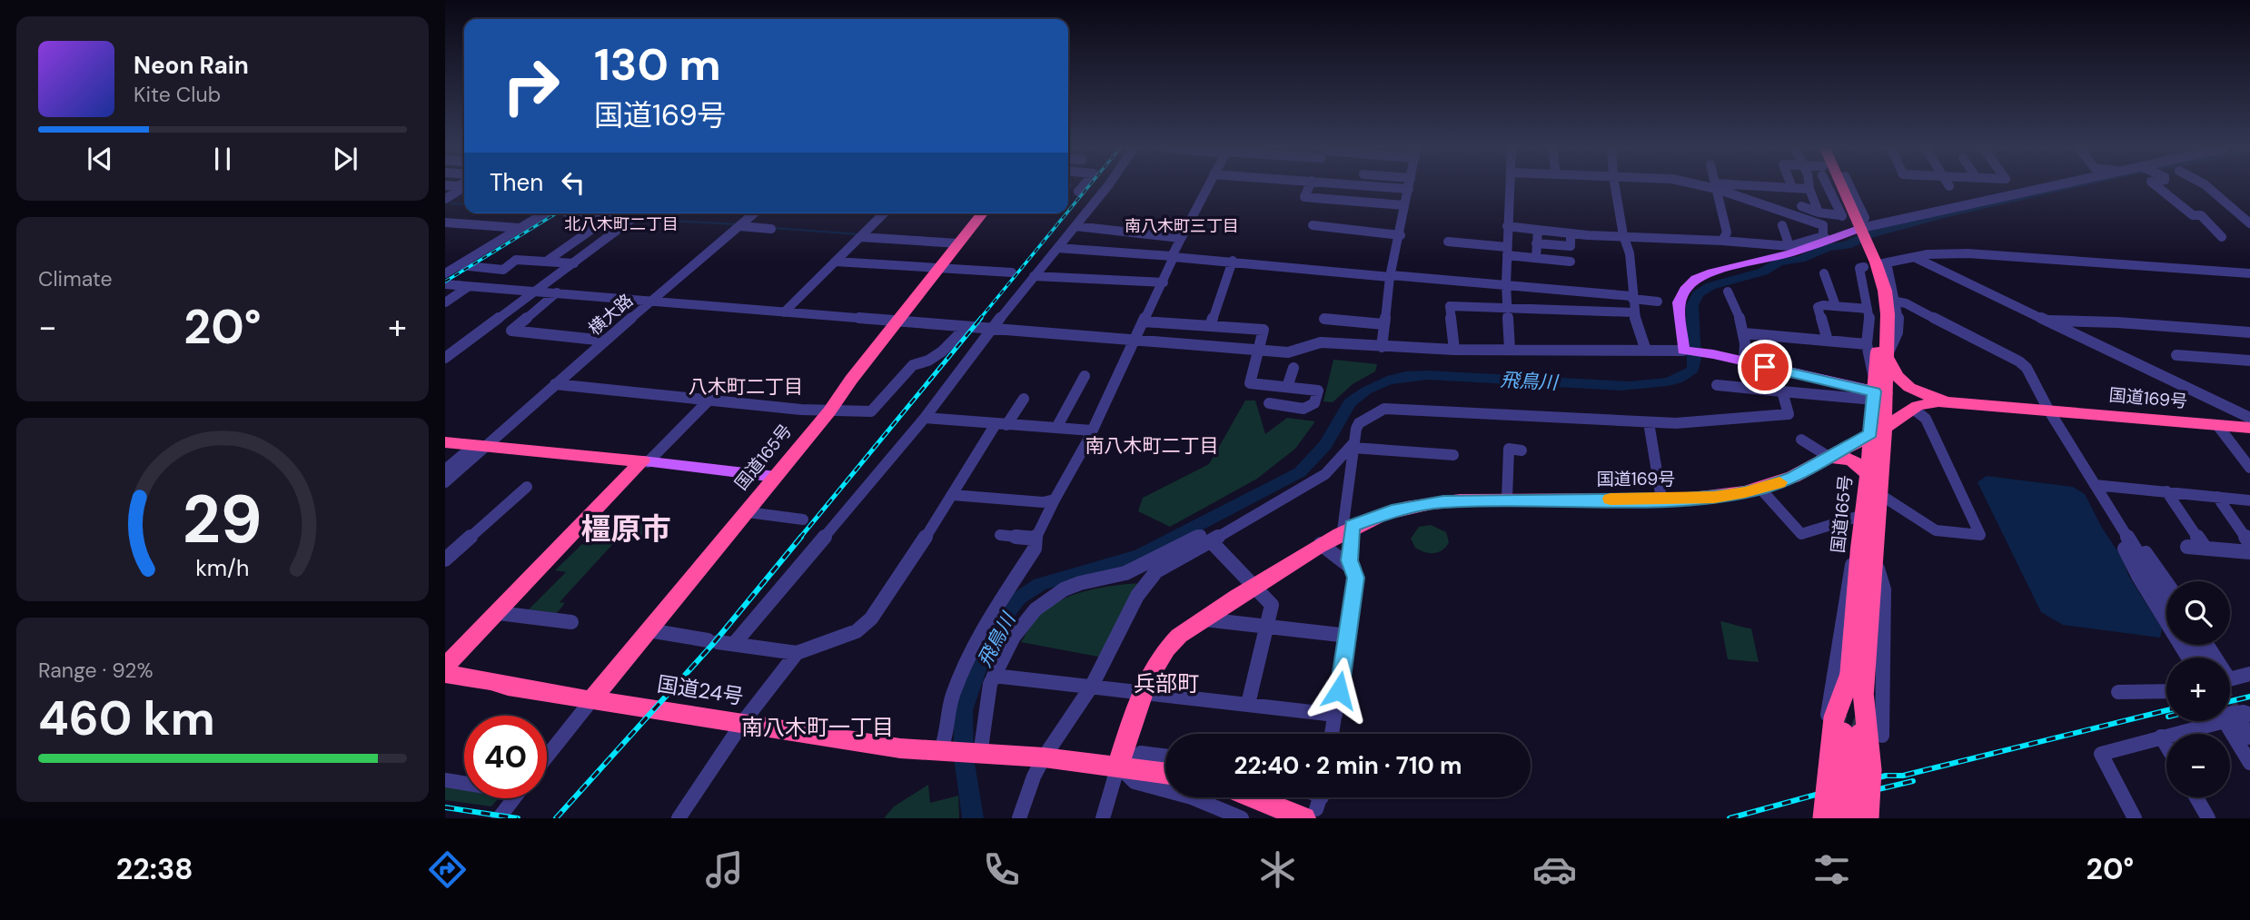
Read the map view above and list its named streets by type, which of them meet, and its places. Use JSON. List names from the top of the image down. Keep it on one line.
{"streets":{"highway":["国道169号","国道165号","国道24号"],"street":["横大路"]},"crossings":[["国道169号","国道165号"],["国道169号","国道24号"],["国道165号","国道24号"]],"districts":["北八木町二丁目","南八木町三丁目","八木町二丁目","南八木町二丁目","橿原市","兵部町","南八木町一丁目"],"water":["飛鳥川"],"page":{"turn":["130 m","国道169号"],"song":["Neon Rain","Kite Club"],"then":"Then","tile":["Climate",["Range · 92%","460 km"]],"heat":["−","20°","+"],"map_buttons":["+","−"],"limit":"40","trip":"22:40 · 2 min · 710 m","tabs":["22:38","20°"],"gauge":["29","km/h"]}}
